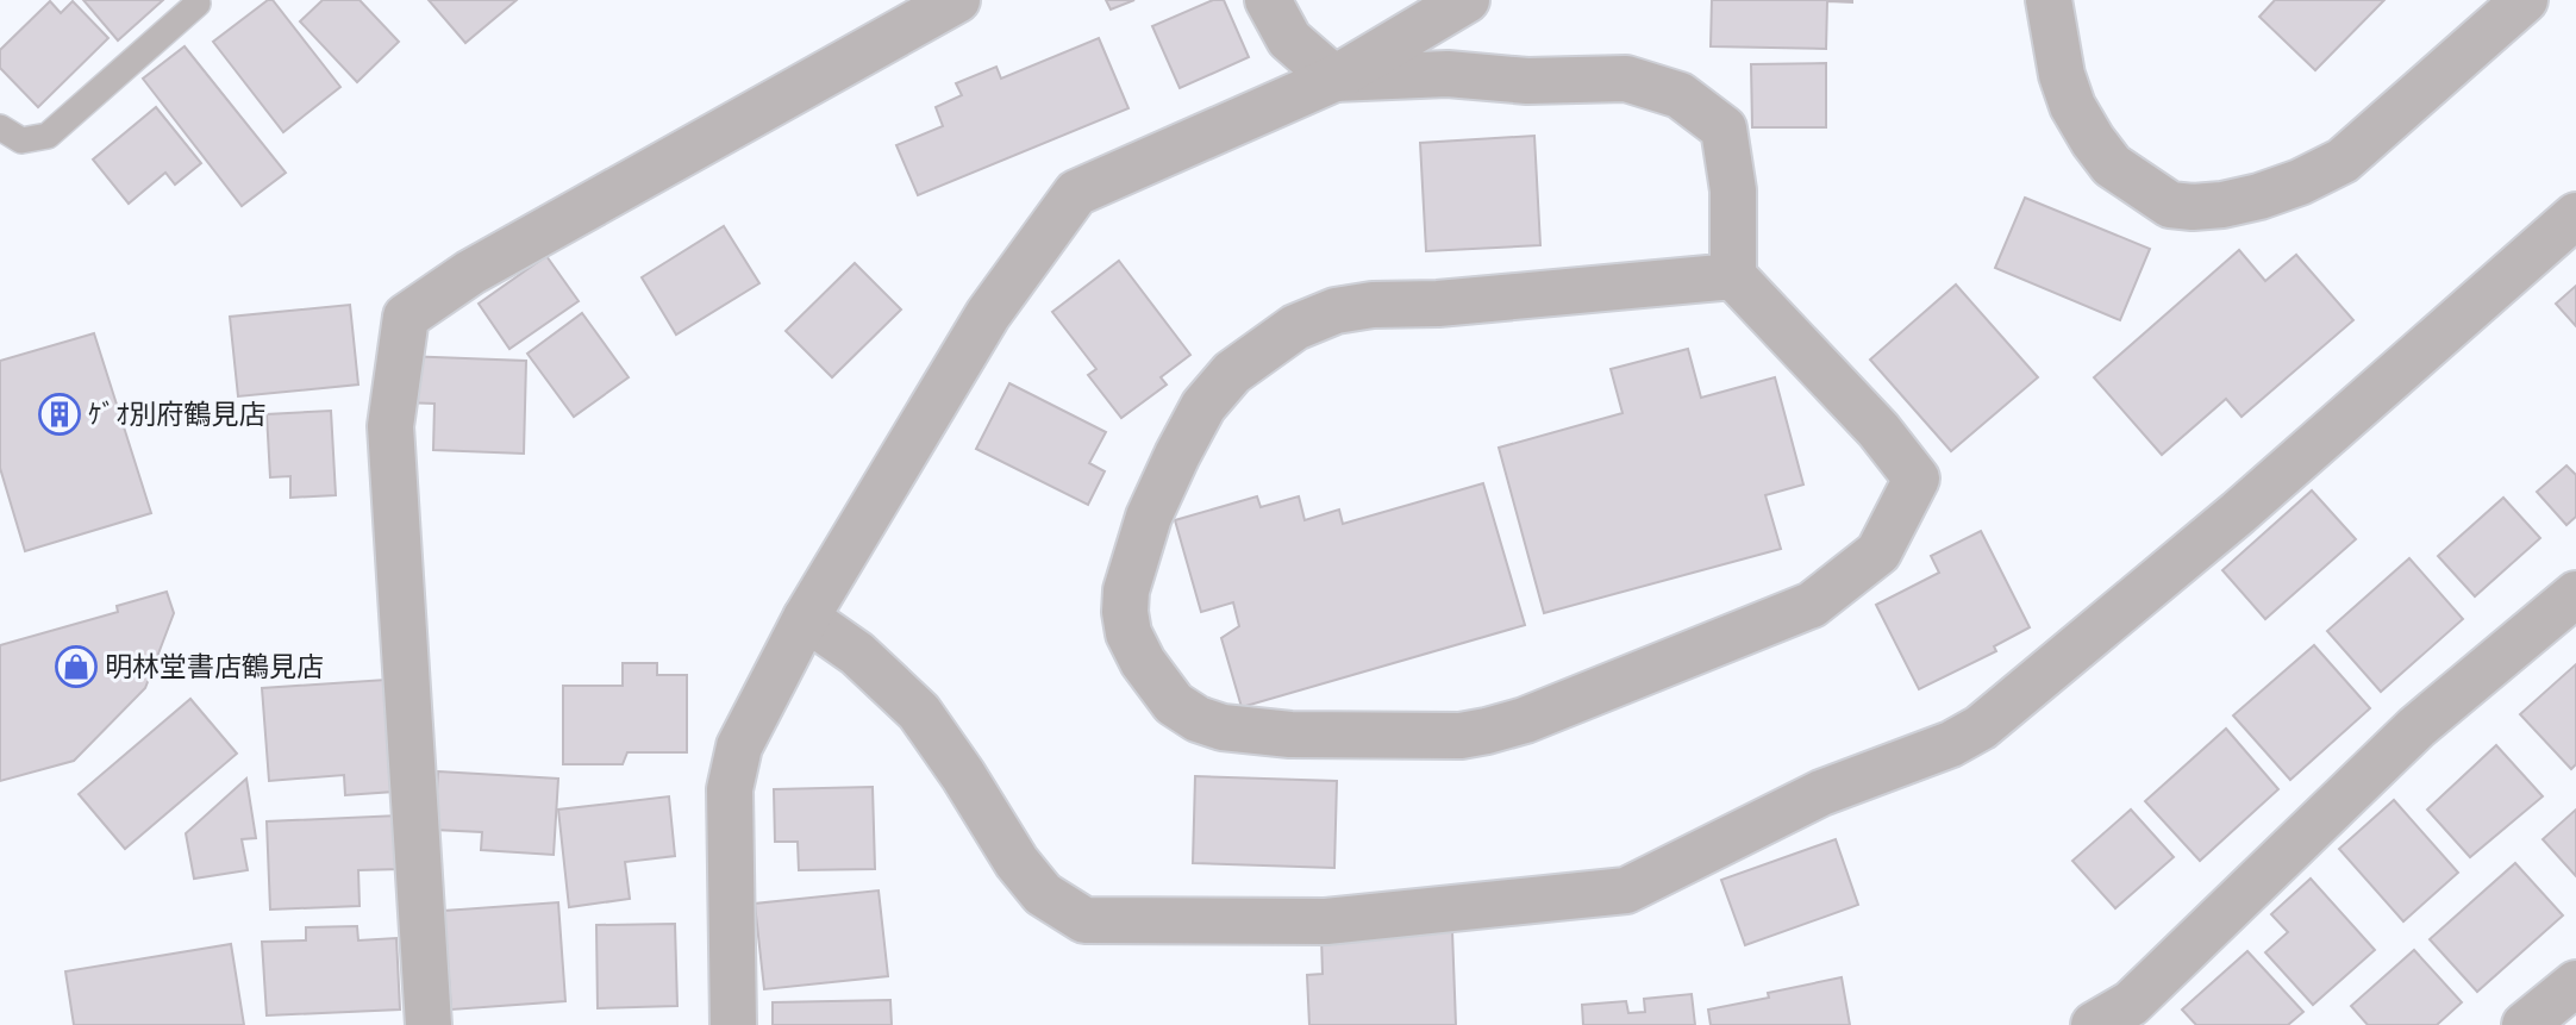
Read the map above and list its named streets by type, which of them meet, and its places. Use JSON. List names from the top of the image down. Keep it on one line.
{"places":{"building":["ｹﾞｵ別府鶴見店"],"shop":["明林堂書店鶴見店"]}}
